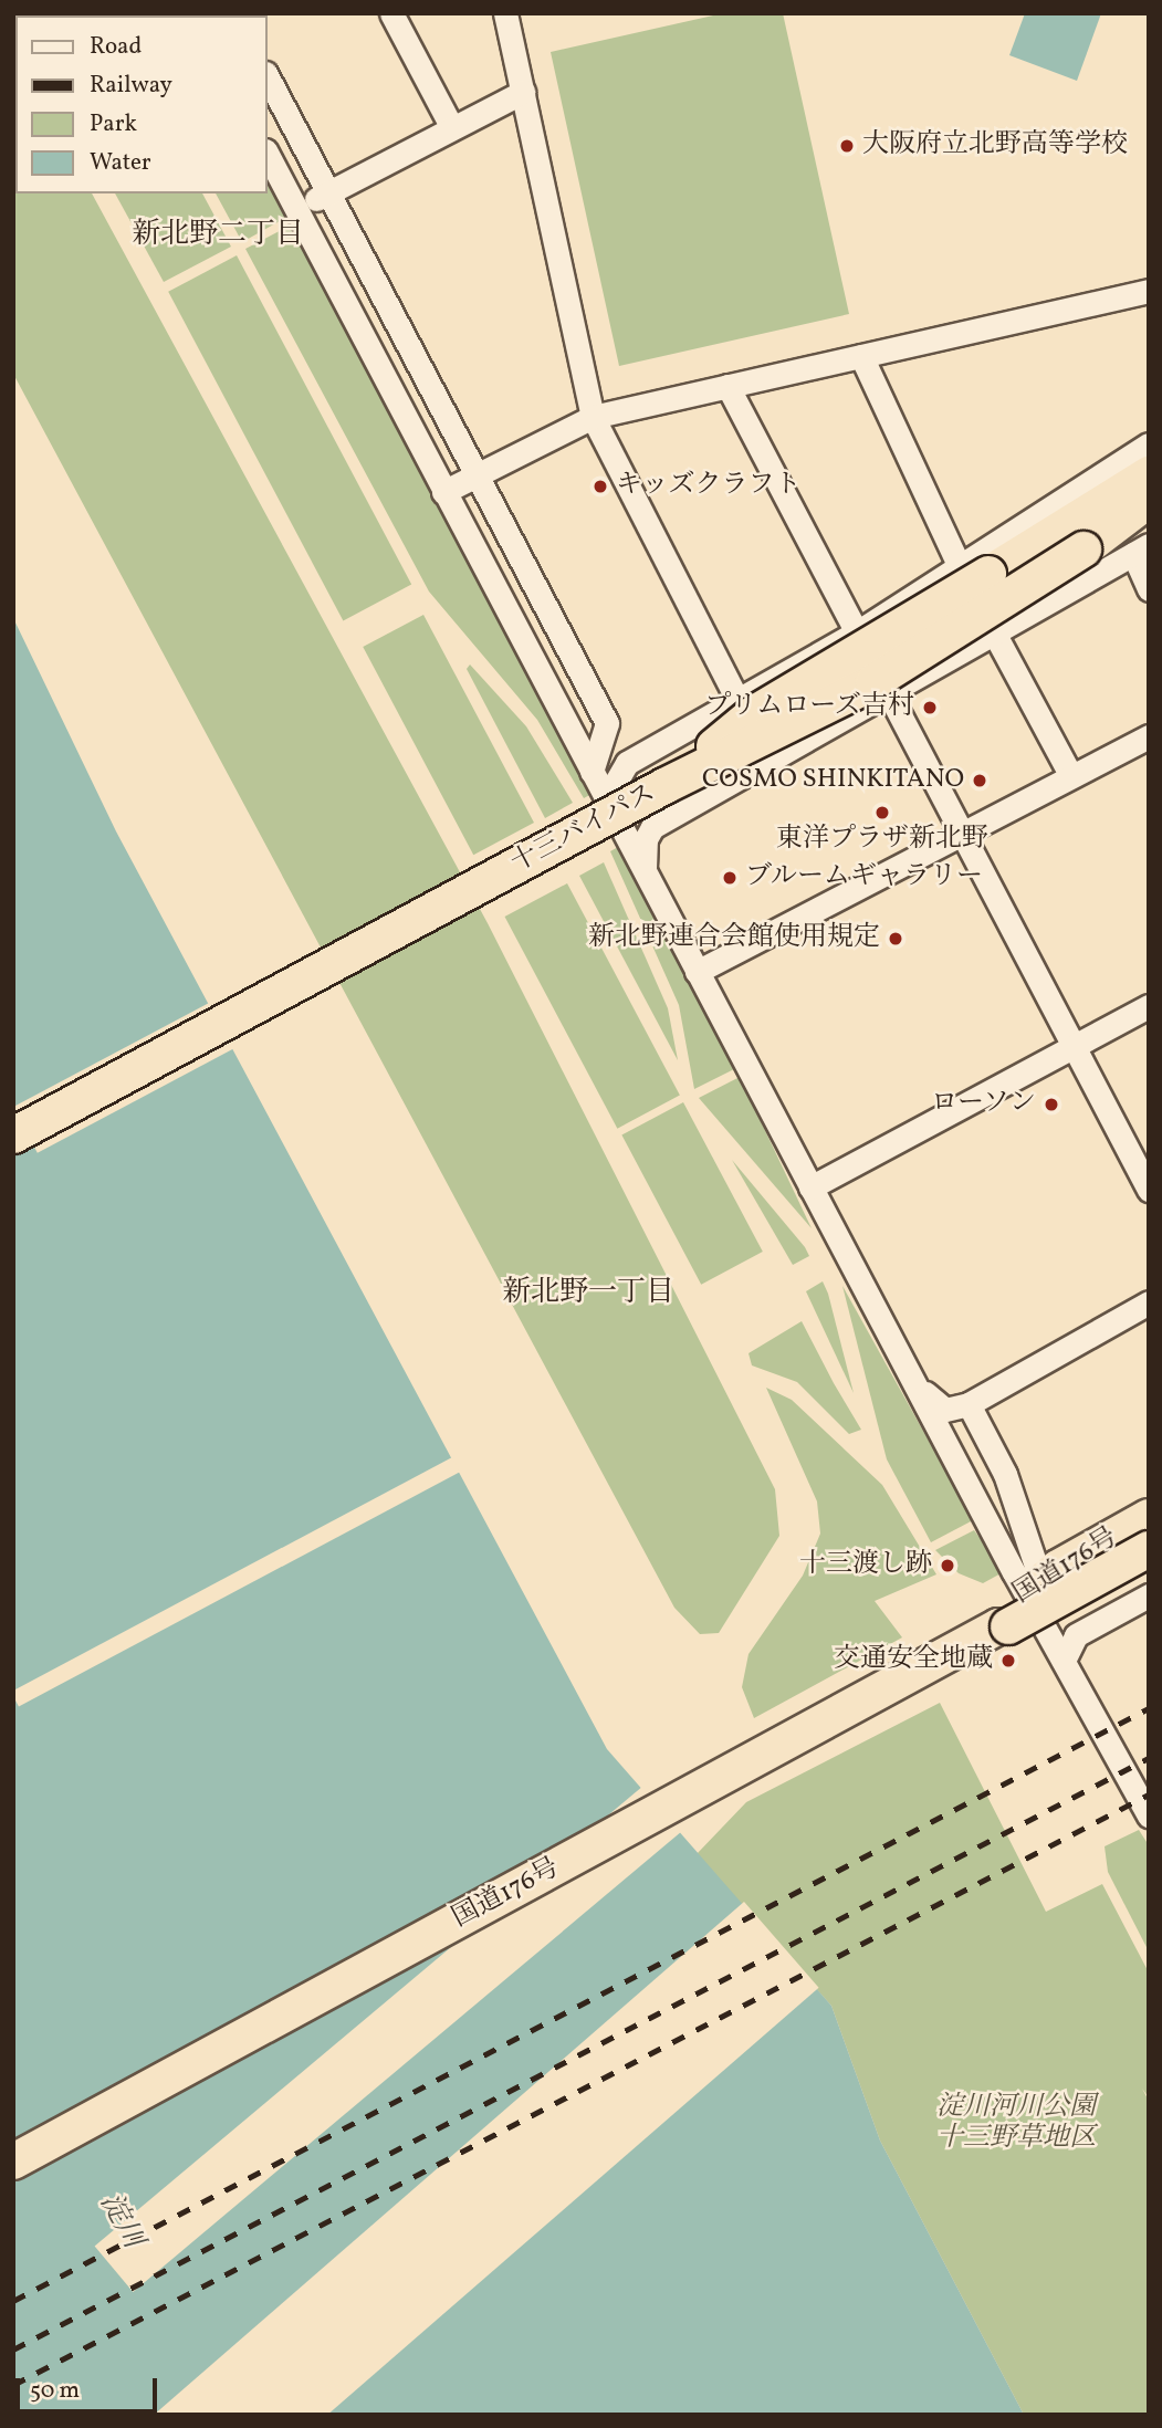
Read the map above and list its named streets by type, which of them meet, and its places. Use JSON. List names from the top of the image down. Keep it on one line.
{"streets":{"highway":["十三バイパス","国道176号"]},"districts":["新北野二丁目","新北野一丁目"],"water":["淀川"],"parks":["淀川河川公園 十三野草地区"],"places":["大阪府立北野高等学校","キッズクラフト","プリムローズ吉村","COSMO SHINKITANO","東洋プラザ新北野","ブルームギャラリー","新北野連合会館使用規定","ローソン","十三渡し跡","交通安全地蔵"],"legend":["Road","Railway","Park","Water"],"scale_bar":"50 m"}
